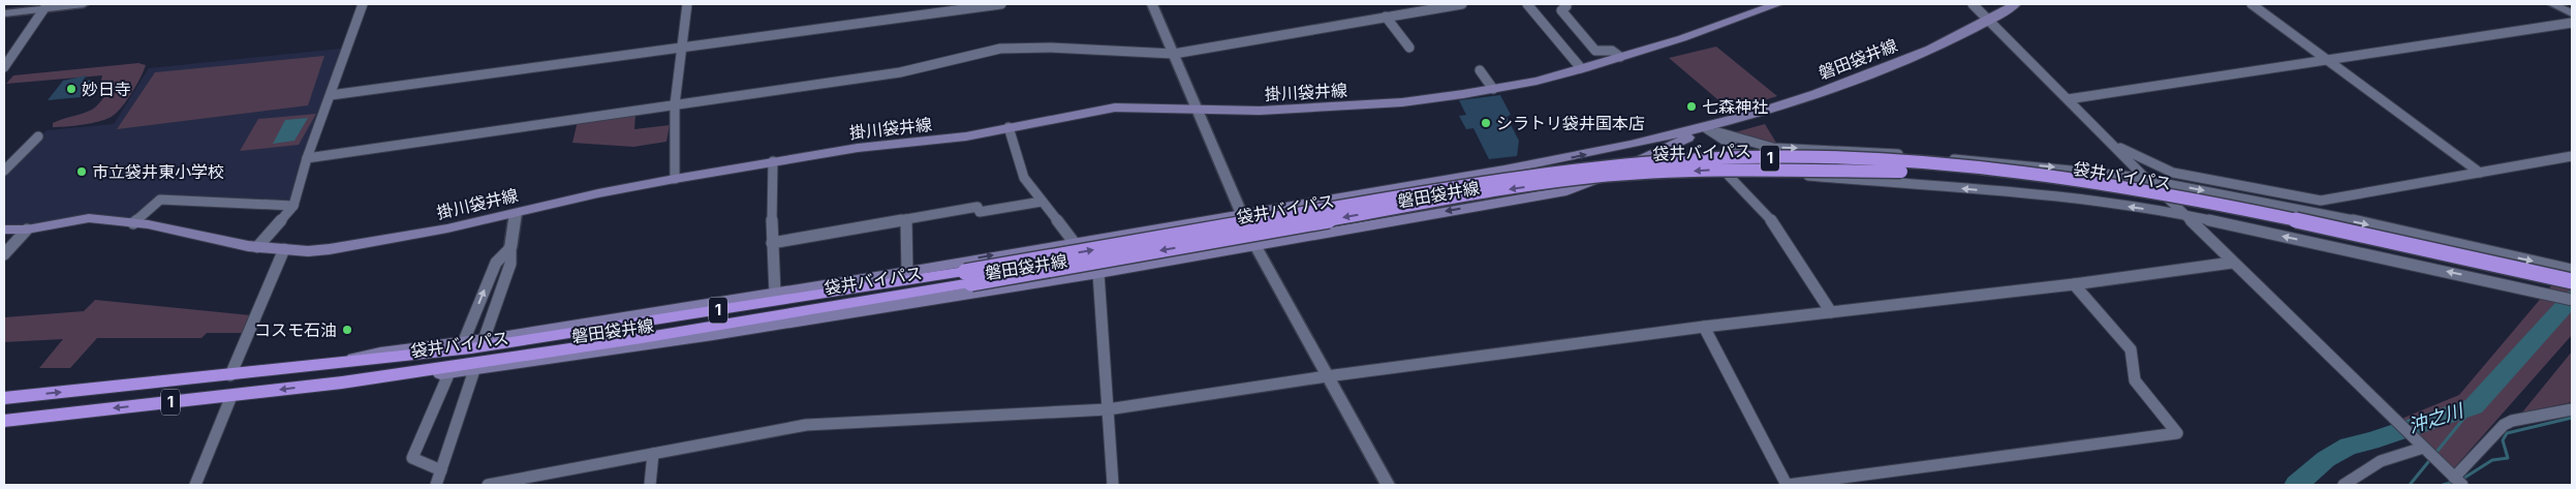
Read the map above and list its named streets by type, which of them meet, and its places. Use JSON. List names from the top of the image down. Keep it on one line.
{"streets":{"highway":["袋井バイパス","1"],"main road":["磐田袋井線","掛川袋井線"]},"crossings":[["磐田袋井線","袋井バイパス"]],"water":["沖之川"],"places":["妙日寺","七森神社","シラトリ袋井国本店","市立袋井東小学校","コスモ石油"]}
